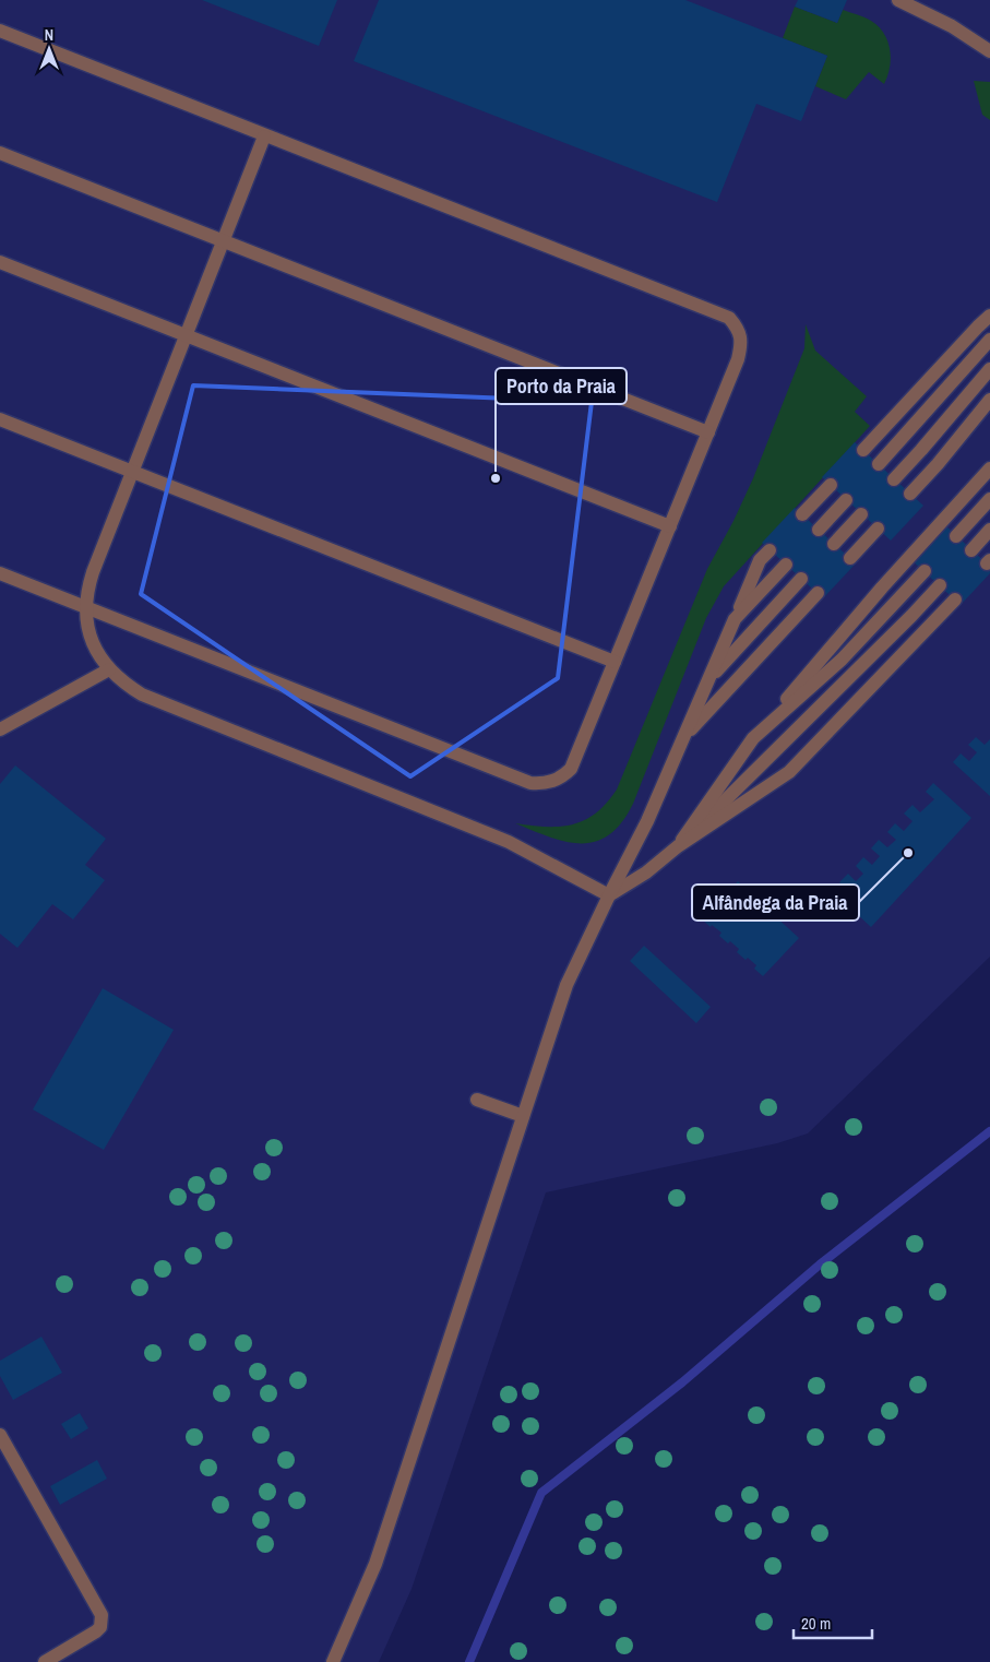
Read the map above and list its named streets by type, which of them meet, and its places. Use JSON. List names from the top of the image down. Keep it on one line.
{"places":["Porto da Praia","Alfândega da Praia"],"scale_bar":"20 m","north":"top"}
